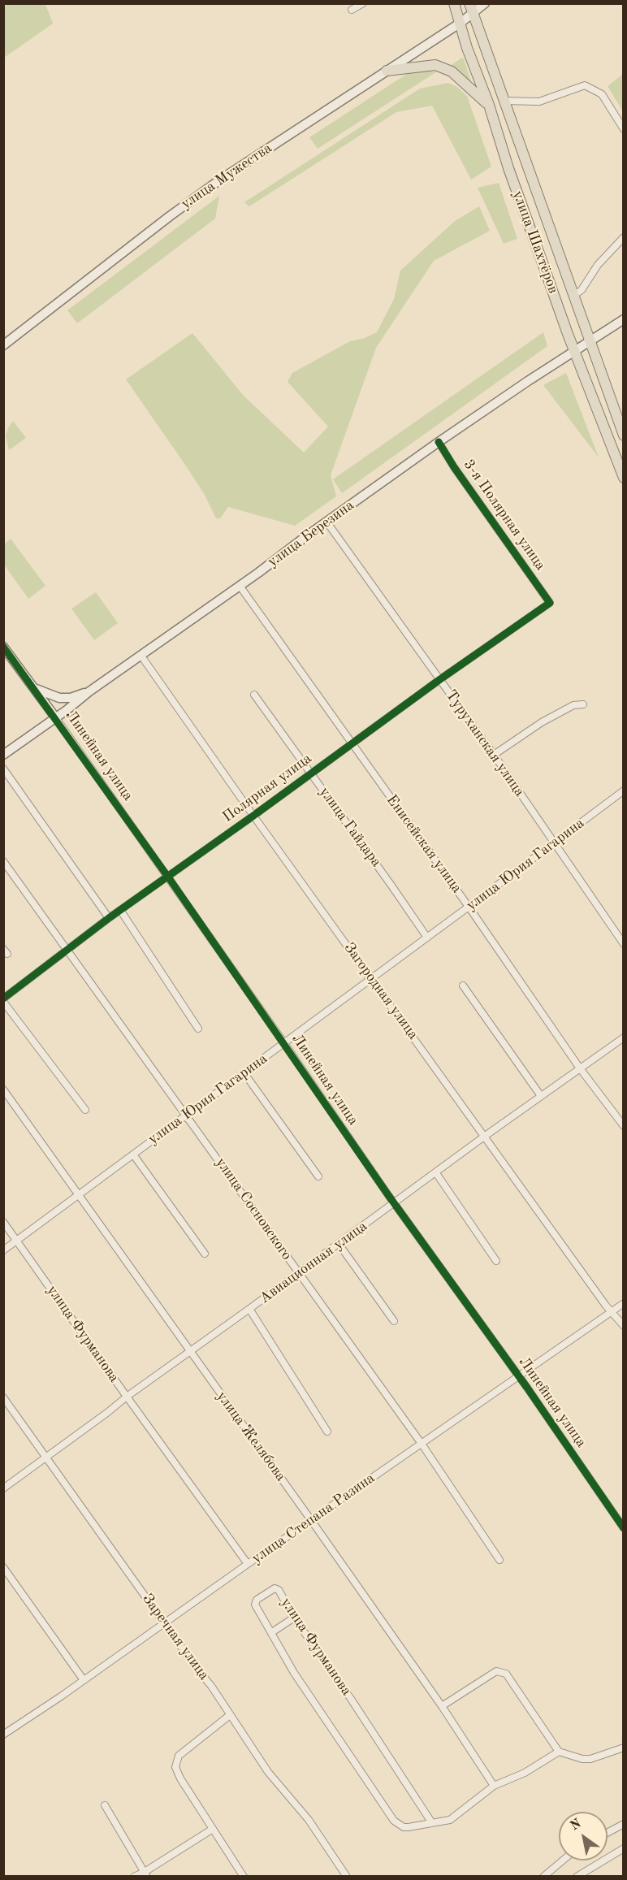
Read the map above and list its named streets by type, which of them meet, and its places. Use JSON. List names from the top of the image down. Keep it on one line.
{"streets":{"main road":["улица Шахтёров"],"street":["улица Мужества","3-я Полярная улица","улица Березина","Туруханская улица","Линейная улица","Полярная улица","улица Гайдара","Енисейская улица","улица Юрия Гагарина","Загородная улица","улица Сосновского","Авиационная улица","улица Фурманова","улица Желябова","улица Степана Разина","Заречная улица"]},"crossings":[["улица Мужества","улица Шахтёров"],["улица Шахтёров","улица Березина"],["3-я Полярная улица","улица Березина"],["3-я Полярная улица","Полярная улица"],["улица Березина","Туруханская улица"],["улица Березина","Линейная улица"],["улица Березина","Енисейская улица"],["улица Березина","Загородная улица"],["Туруханская улица","Полярная улица"],["Туруханская улица","улица Юрия Гагарина"],["Линейная улица","Полярная улица"],["Линейная улица","улица Юрия Гагарина"],["Линейная улица","Авиационная улица"],["Линейная улица","улица Степана Разина"],["Полярная улица","улица Гайдара"],["Полярная улица","Енисейская улица"],["Полярная улица","Загородная улица"],["Полярная улица","улица Сосновского"],["улица Гайдара","улица Юрия Гагарина"],["Енисейская улица","улица Юрия Гагарина"],["Енисейская улица","Авиационная улица"],["улица Юрия Гагарина","Загородная улица"],["улица Юрия Гагарина","улица Сосновского"],["улица Юрия Гагарина","улица Фурманова"],["улица Юрия Гагарина","улица Желябова"],["Загородная улица","Авиационная улица"],["Загородная улица","улица Степана Разина"],["улица Сосновского","Авиационная улица"],["улица Сосновского","улица Степана Разина"],["Авиационная улица","улица Фурманова"],["Авиационная улица","улица Желябова"],["Авиационная улица","Заречная улица"],["улица Фурманова","улица Степана Разина"],["улица Желябова","улица Степана Разина"],["улица Степана Разина","Заречная улица"]],"north":"top left"}
